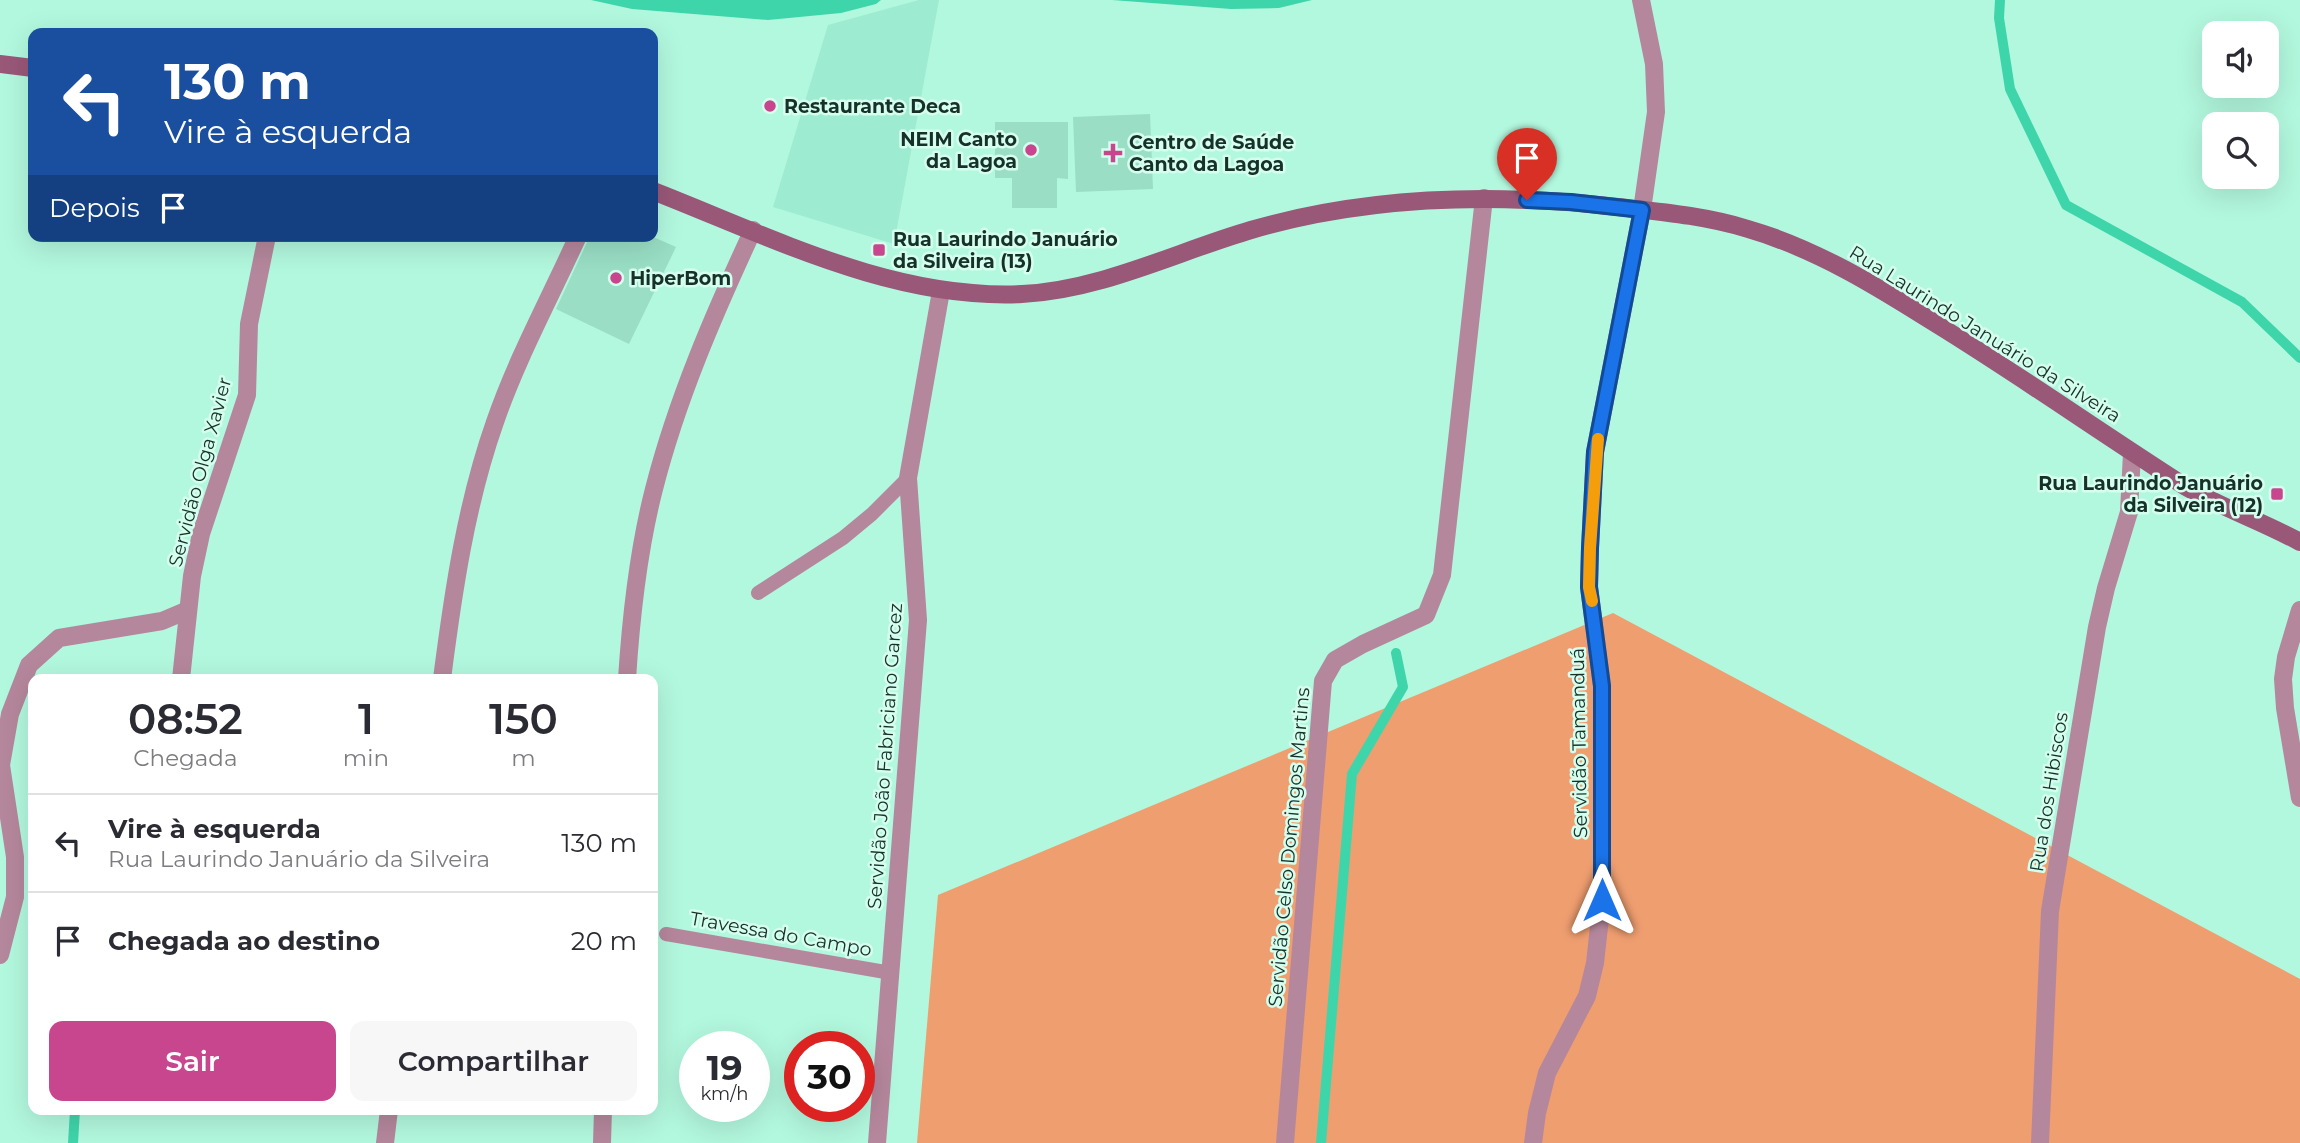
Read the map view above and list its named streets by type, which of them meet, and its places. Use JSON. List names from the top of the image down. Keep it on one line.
{"streets":{"main road":["Rua Laurindo Januário da Silveira"],"street":["Servidão Olga Xavier","Servidão Tamanduá","Servidão João Fabriciano Garcez","Rua dos Hibiscos","Servidão Celso Domingos Martins"],"lane":["Travessa do Campo"]},"crossings":[["Rua Laurindo Januário da Silveira","Servidão Tamanduá"],["Rua Laurindo Januário da Silveira","Servidão João Fabriciano Garcez"],["Rua Laurindo Januário da Silveira","Rua dos Hibiscos"],["Rua Laurindo Januário da Silveira","Servidão Celso Domingos Martins"],["Servidão João Fabriciano Garcez","Travessa do Campo"]],"places":{"other":["Restaurante Deca","NEIM Canto da Lagoa","HiperBom"],"health":["Centro de Saúde Canto da Lagoa"],"transit":["Rua Laurindo Januário da Silveira (13)","Rua Laurindo Januário da Silveira (12)"]},"page":{"turn":["130 m","Vire à esquerda"],"then":"Depois","eta":["08:52","Chegada","1","min","150","m"],"list":[{"name":"Vire à esquerda","note":"Rua Laurindo Januário da Silveira","value":"130 m"},{"name":"Chegada ao destino","value":"20 m"}],"buttons":["Sair","Compartilhar"],"speed":"19 km/h","limit":"30"}}
